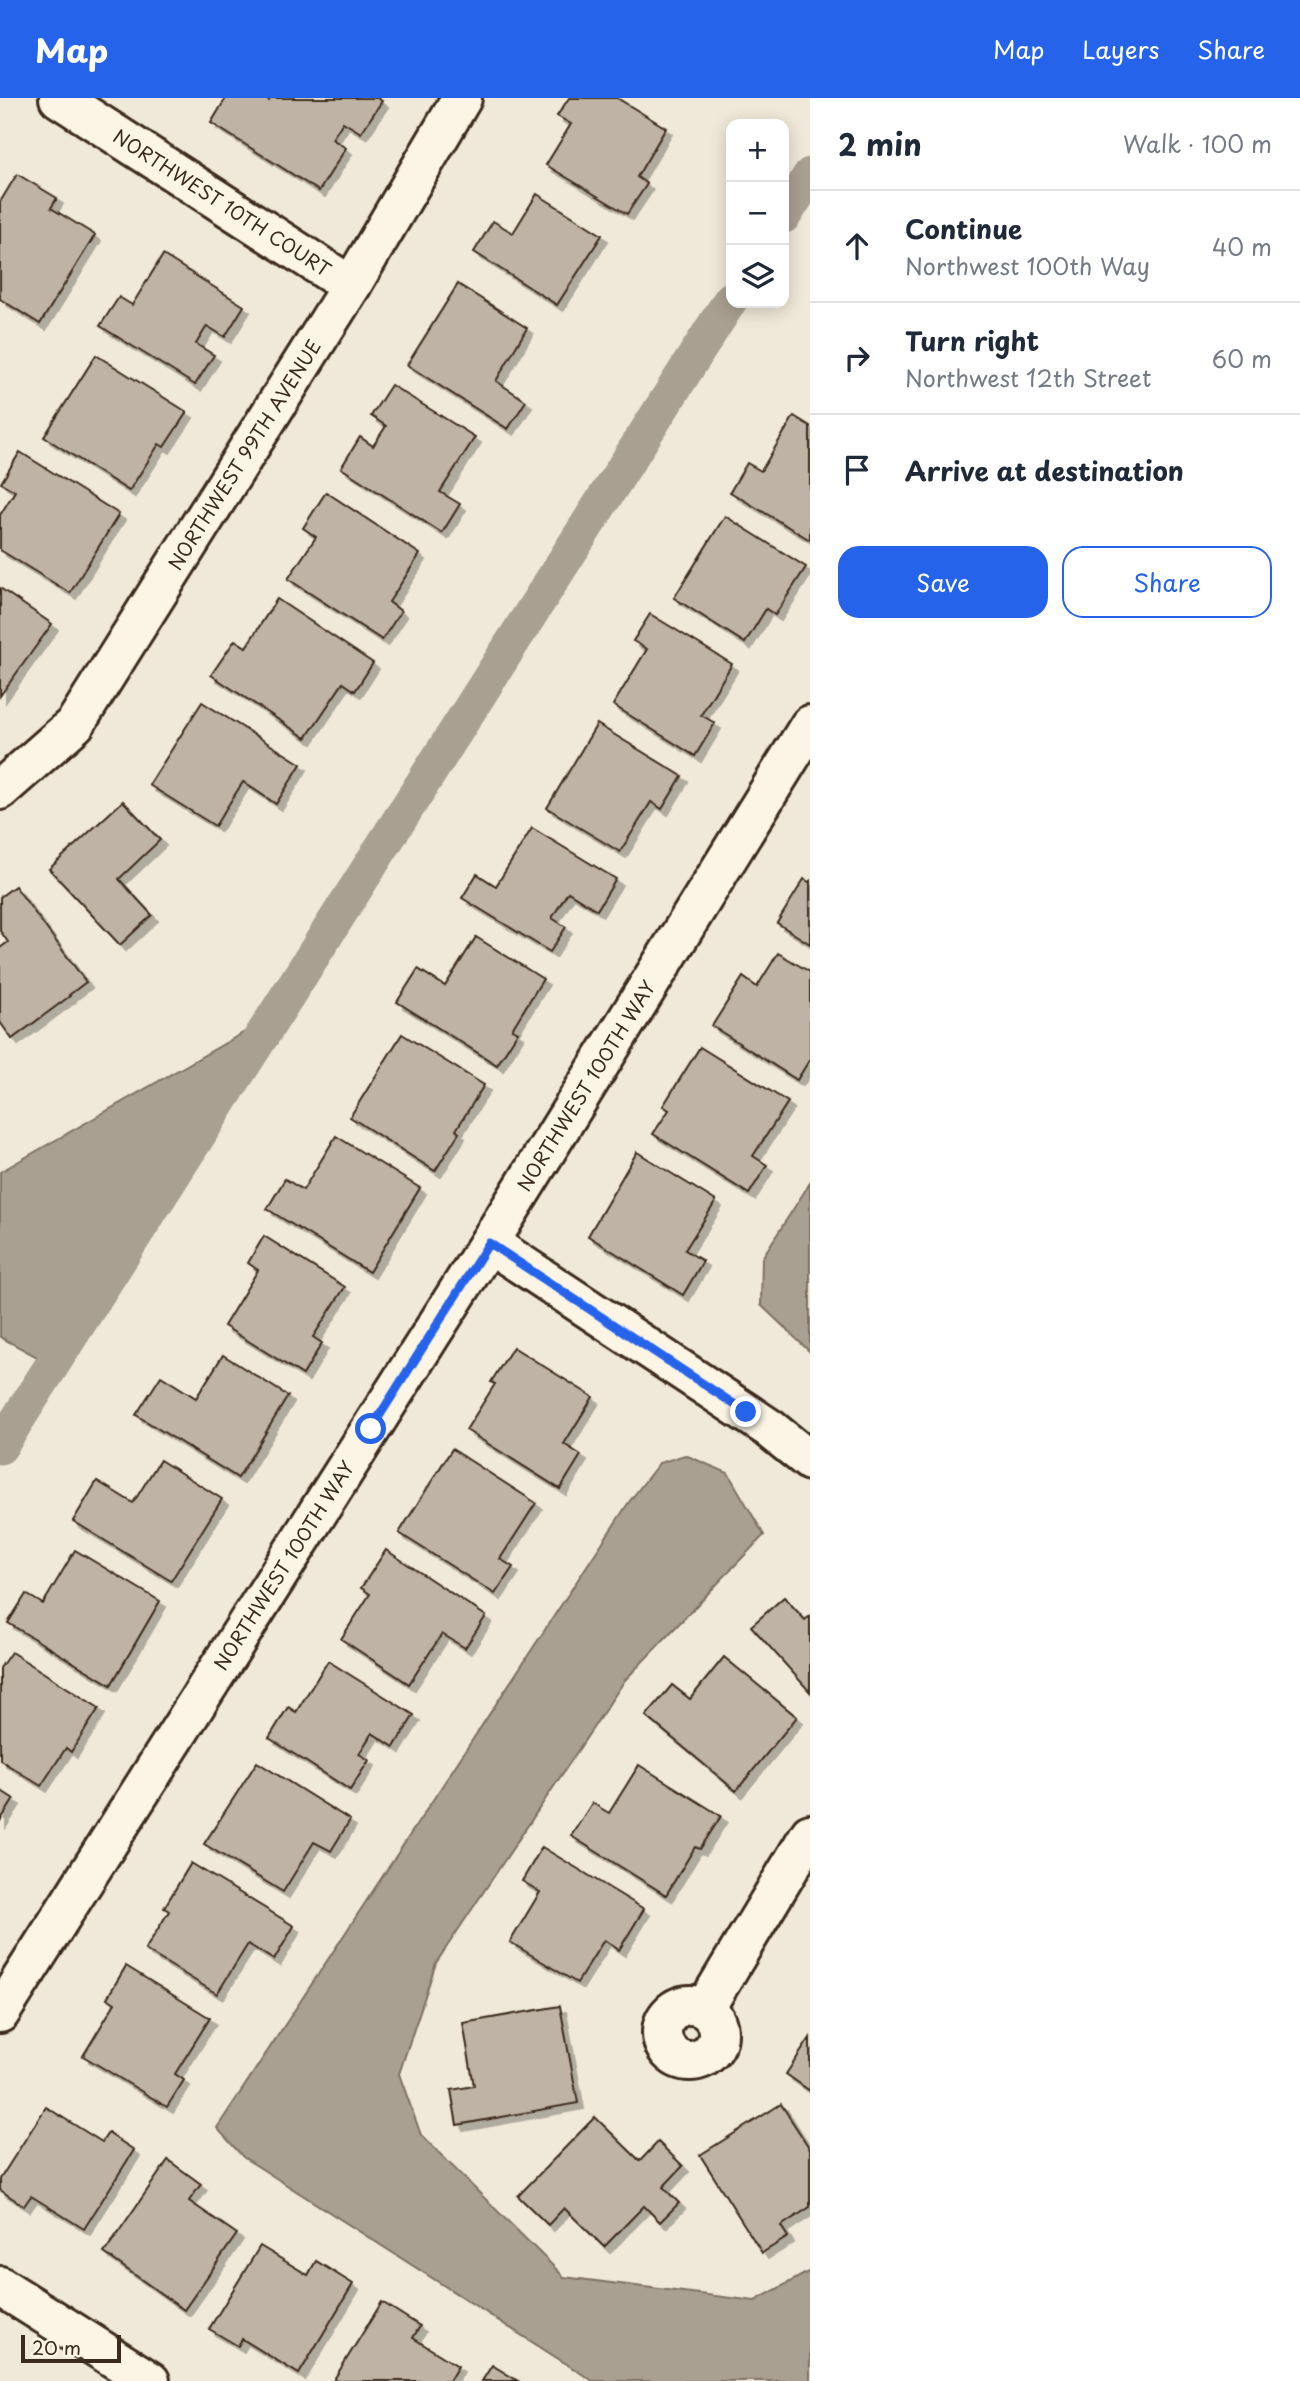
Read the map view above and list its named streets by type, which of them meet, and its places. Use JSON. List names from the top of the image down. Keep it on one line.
{"streets":{"street":["NORTHWEST 10TH COURT","NORTHWEST 99TH AVENUE","NORTHWEST 100TH WAY"]},"crossings":[["NORTHWEST 10TH COURT","NORTHWEST 99TH AVENUE"]],"scale_bar":"20 m","page":{"header":"Map","nav":["Map","Layers","Share"],"heading":["2 min","Walk · 100 m"],"map_buttons":["+","−"],"list":[["Continue","Northwest 100th Way","40 m"],["Turn right","Northwest 12th Street","60 m"],"Arrive at destination"],"buttons":["Save","Share"],"scale":"20 m"}}
